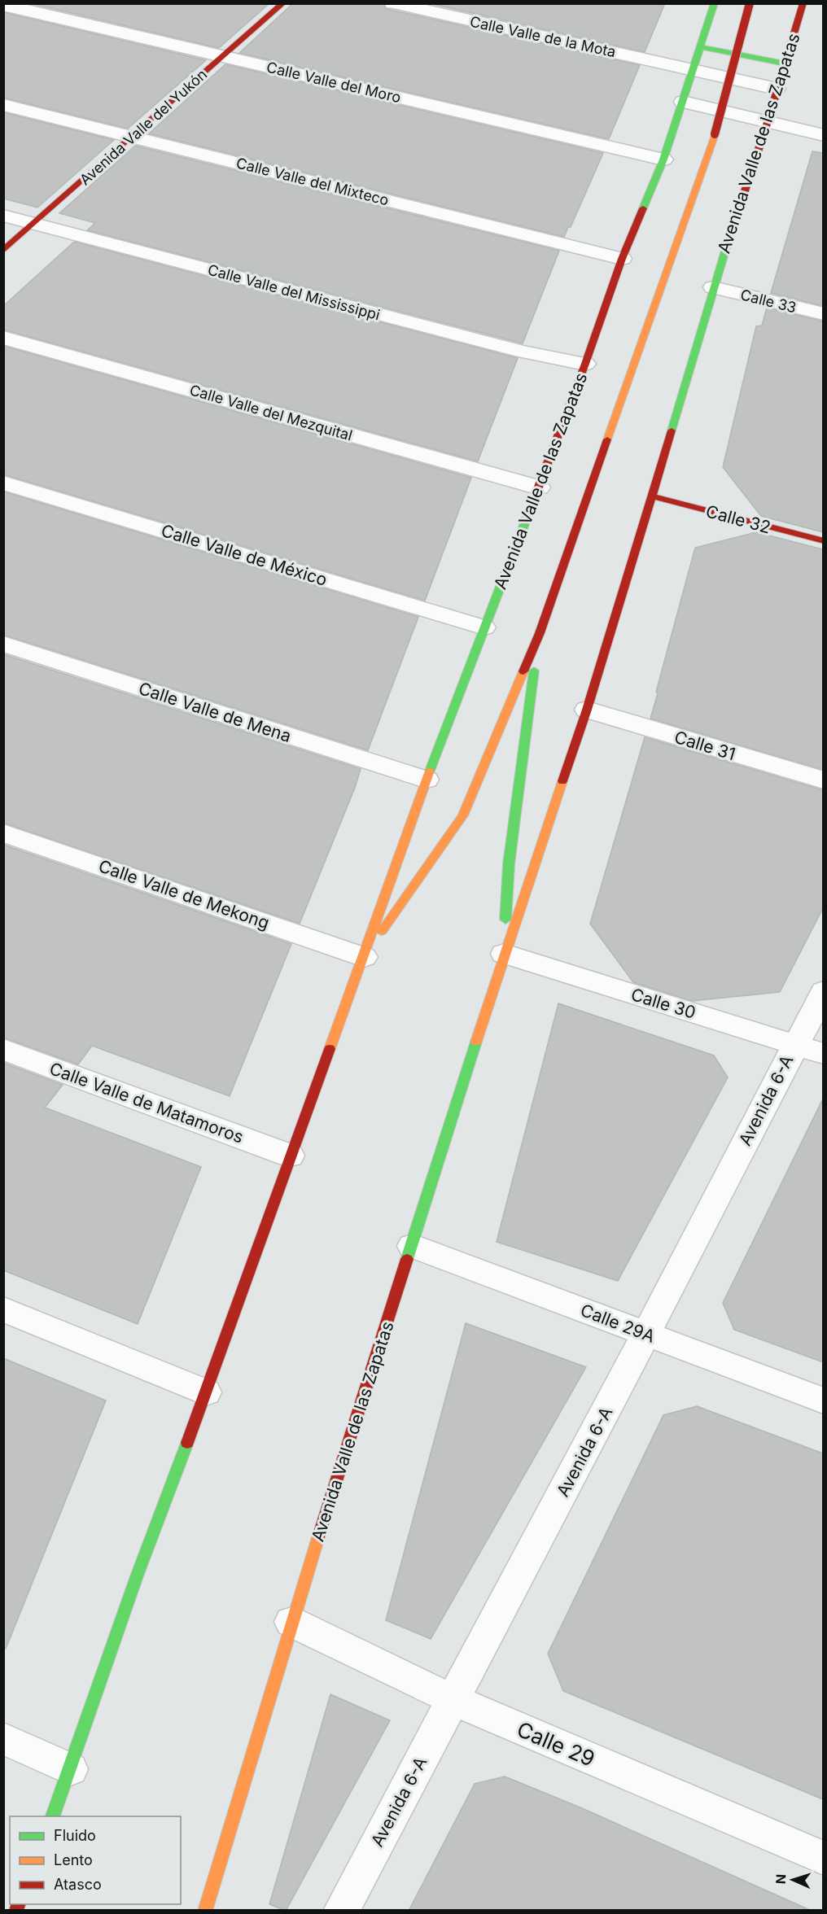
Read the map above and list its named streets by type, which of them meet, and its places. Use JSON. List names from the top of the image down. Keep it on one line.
{"streets":{"main road":["Avenida Valle del Yukón","Avenida Valle de las Zapatas","Calle 32"],"street":["Calle Valle de la Mota","Calle Valle del Moro","Calle Valle del Mixteco","Calle Valle del Mississippi","Calle 33","Calle Valle del Mezquital","Calle Valle de México","Calle Valle de Mena","Calle 31","Calle Valle de Mekong","Calle 30","Avenida 6-A","Calle Valle de Matamoros","Calle 29A","Calle 29"]},"crossings":[["Calle Valle de la Mota","Avenida Valle de las Zapatas"],["Calle Valle del Moro","Avenida Valle del Yukón"],["Calle Valle del Moro","Avenida Valle de las Zapatas"],["Avenida Valle del Yukón","Calle Valle del Mixteco"],["Avenida Valle del Yukón","Calle Valle del Mississippi"],["Avenida Valle de las Zapatas","Calle Valle del Mixteco"],["Avenida Valle de las Zapatas","Calle Valle del Mississippi"],["Avenida Valle de las Zapatas","Calle 33"],["Avenida Valle de las Zapatas","Calle Valle del Mezquital"],["Avenida Valle de las Zapatas","Calle 32"],["Avenida Valle de las Zapatas","Calle Valle de México"],["Avenida Valle de las Zapatas","Calle Valle de Mena"],["Avenida Valle de las Zapatas","Calle 31"],["Avenida Valle de las Zapatas","Calle Valle de Mekong"],["Avenida Valle de las Zapatas","Calle 30"],["Avenida Valle de las Zapatas","Calle Valle de Matamoros"],["Avenida Valle de las Zapatas","Calle 29A"],["Avenida Valle de las Zapatas","Calle 29"],["Calle 30","Avenida 6-A"],["Avenida 6-A","Calle 29A"],["Avenida 6-A","Calle 29"]],"legend":["Fluido","Lento","Atasco"],"north":"left"}
